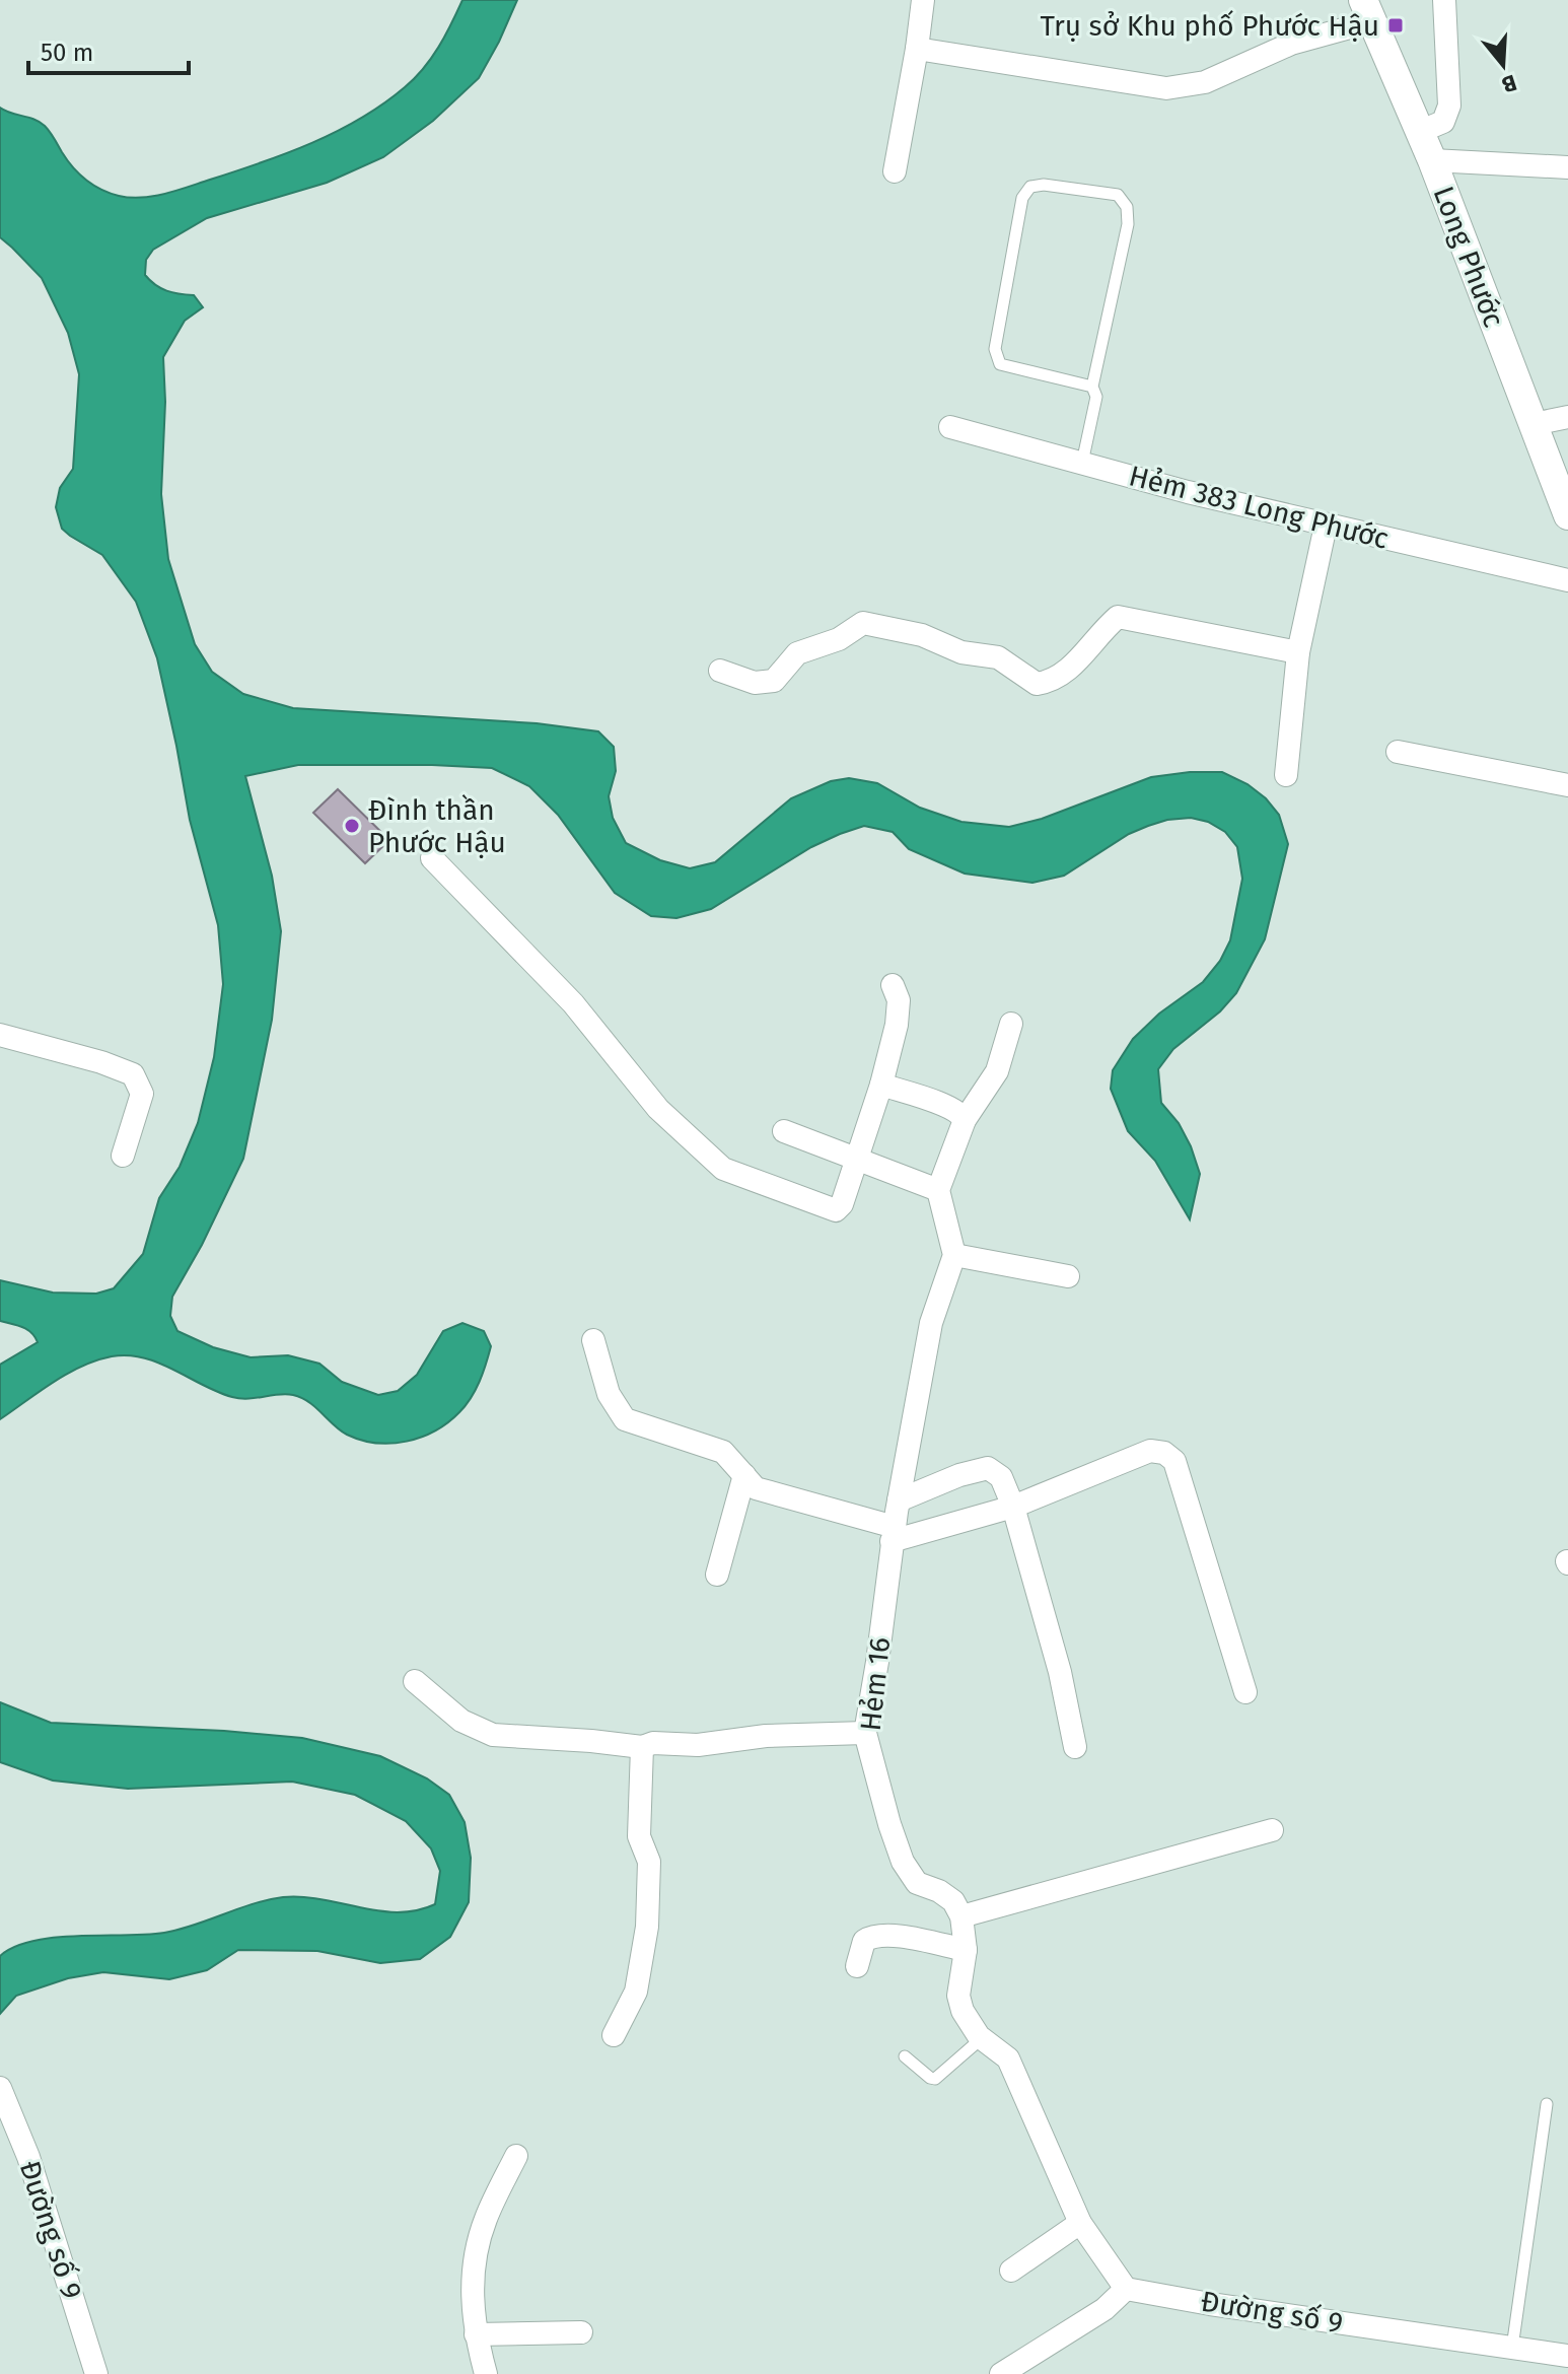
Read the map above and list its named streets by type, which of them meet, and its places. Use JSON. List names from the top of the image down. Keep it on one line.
{"streets":{"street":["Long Phước","Hẻm 383 Long Phước","Hẻm 16","Đường số 9"]},"places":{"transit":["Trụ sở Khu phố Phước Hậu"],"other":["Đình thần Phước Hậu"]},"scale_bar":"50 m","north":"bottom"}
